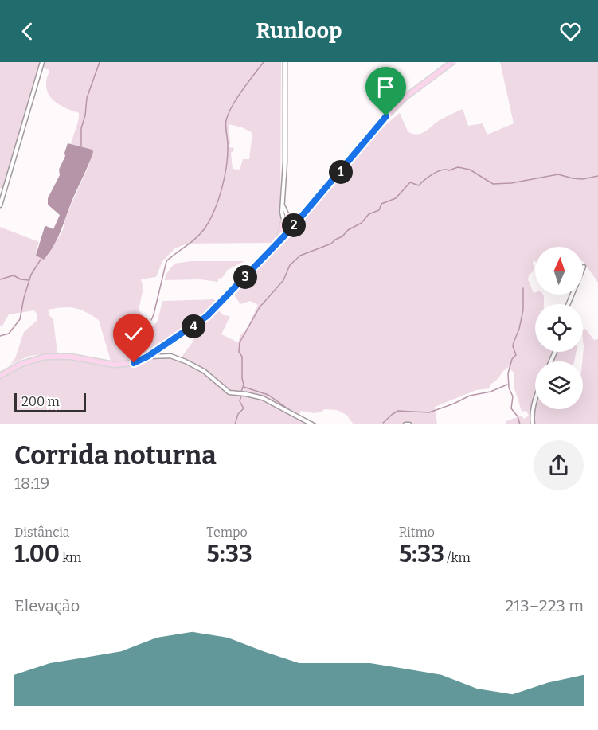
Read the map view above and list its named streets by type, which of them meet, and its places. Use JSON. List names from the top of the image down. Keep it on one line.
{"scale_bar":"200 m","north":"top","page":{"header":"Runloop","pins":["1","2","3","4"],"scale":"200 m","heading":["Corrida noturna","18:19"],"stats":[["Distância","1.00 km"],["Tempo","5:33"],["Ritmo","5:33 /km"]],"chart":["Elevação","213–223 m"]}}
